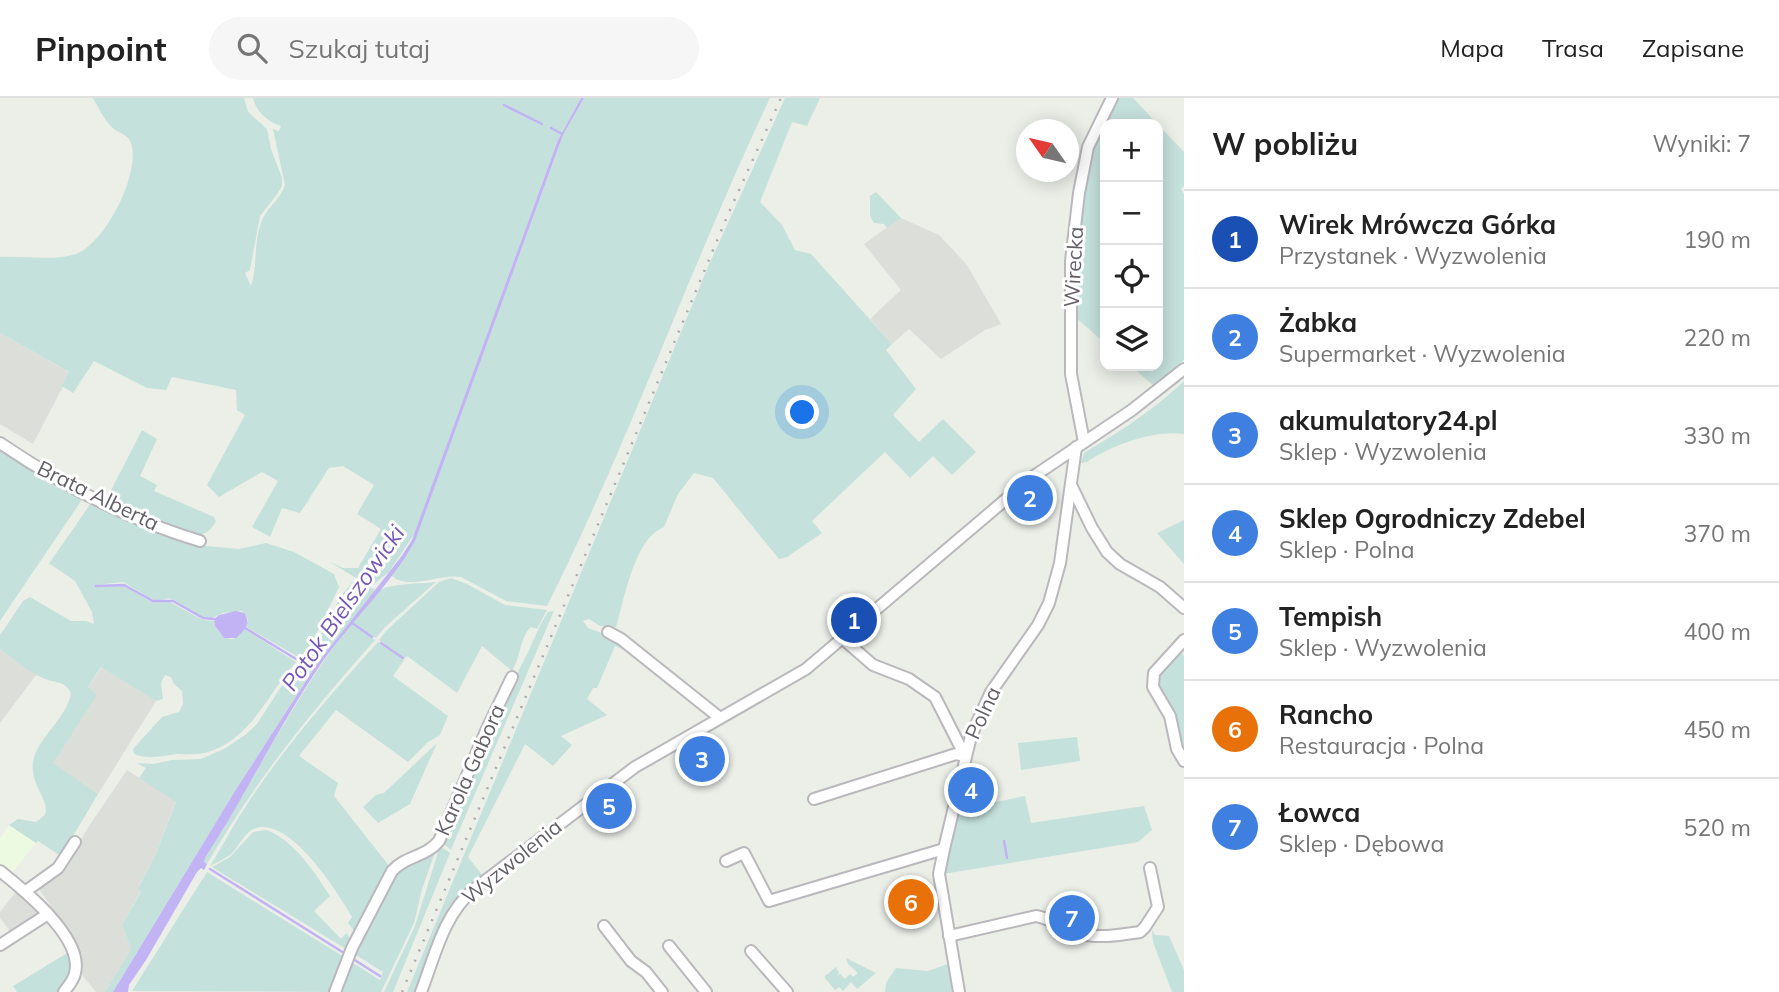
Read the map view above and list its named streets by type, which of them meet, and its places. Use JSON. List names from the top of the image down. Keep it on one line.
{"streets":{"street":["Wirecka","Brata Alberta","Polna","Karola Gabora","Wyzwolenia"]},"crossings":[["Wirecka","Polna"],["Wirecka","Wyzwolenia"],["Polna","Wyzwolenia"]],"water":["Potok Bielszowicki"],"north":"top left","page":{"header":"Pinpoint","search":"Szukaj tutaj","nav":["Mapa","Trasa","Zapisane"],"heading":["W pobliżu","Wyniki: 7"],"map_buttons":["+","−"],"list":[{"mark":"1","name":"Wirek Mrówcza Górka","note":"Przystanek · Wyzwolenia","value":"190 m"},{"mark":"2","name":"Żabka","note":"Supermarket · Wyzwolenia","value":"220 m"},{"mark":"3","name":"akumulatory24.pl","note":"Sklep · Wyzwolenia","value":"330 m"},{"mark":"4","name":"Sklep Ogrodniczy Zdebel","note":"Sklep · Polna","value":"370 m"},{"mark":"5","name":"Tempish","note":"Sklep · Wyzwolenia","value":"400 m"},{"mark":"6","name":"Rancho","note":"Restauracja · Polna","value":"450 m"},{"mark":"7","name":"Łowca","note":"Sklep · Dębowa","value":"520 m"}],"pins":["2","1","3","4","5","6","7"]}}
